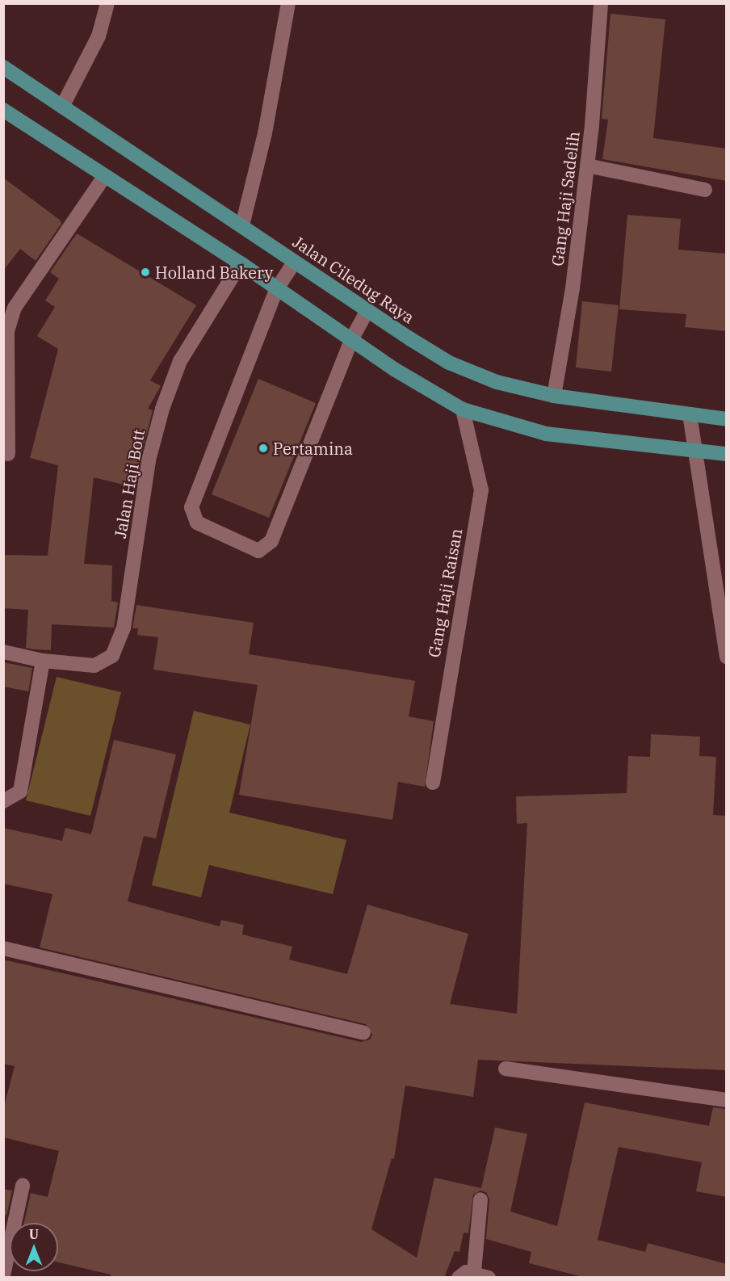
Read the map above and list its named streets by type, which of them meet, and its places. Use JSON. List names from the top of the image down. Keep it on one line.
{"streets":{"main road":["Jalan Ciledug Raya"],"street":["Gang Haji Sadelih","Jalan Haji Bott","Gang Haji Raisan"]},"crossings":[["Gang Haji Sadelih","Jalan Ciledug Raya"]],"places":["Holland Bakery","Pertamina"],"north":"top"}
